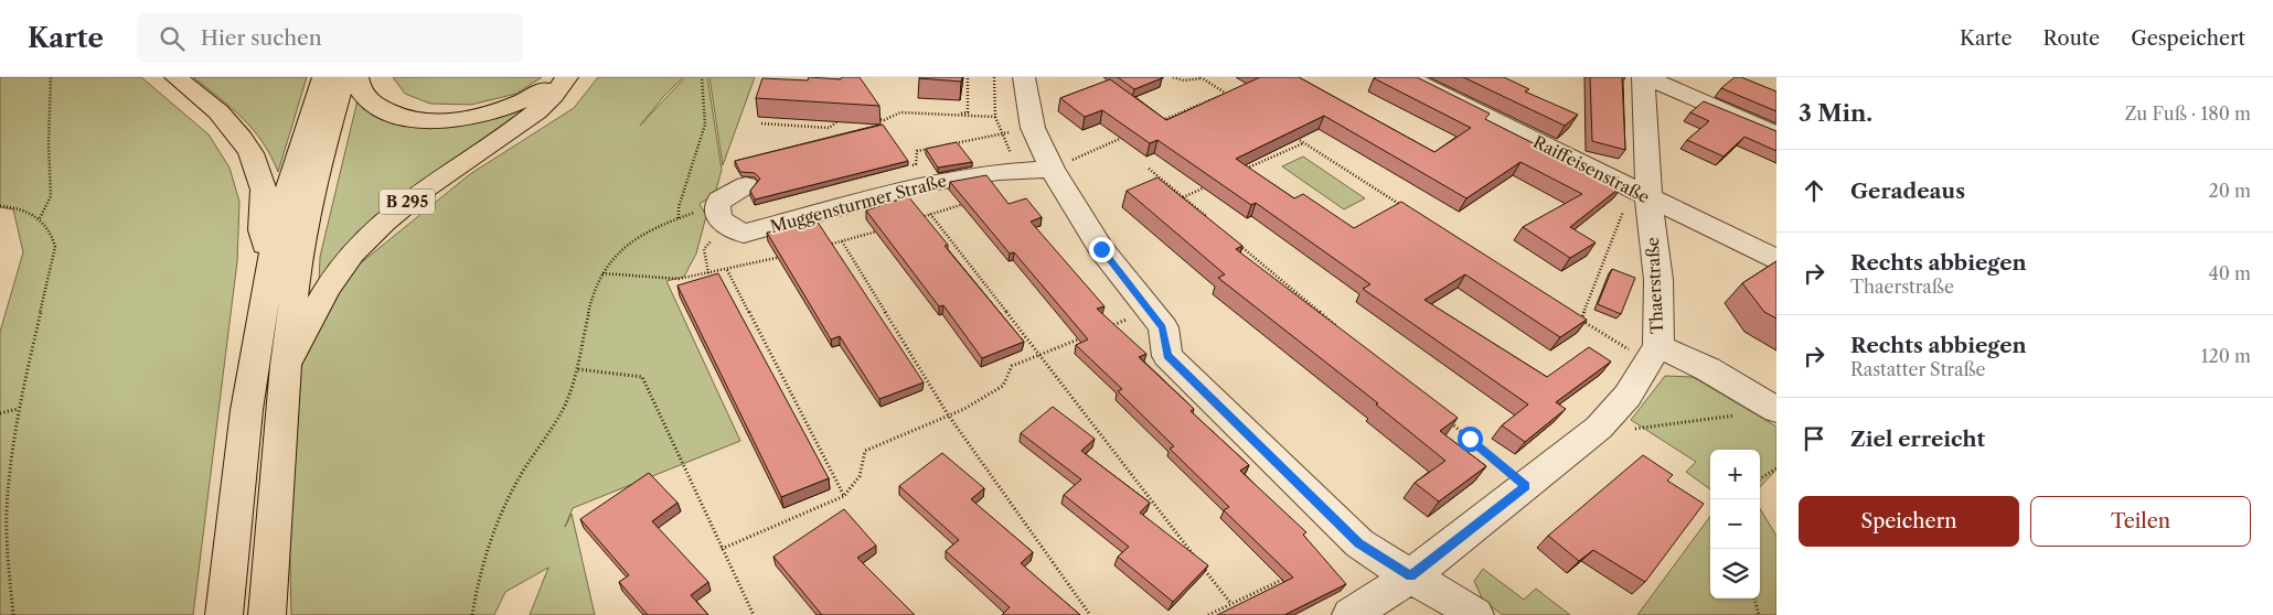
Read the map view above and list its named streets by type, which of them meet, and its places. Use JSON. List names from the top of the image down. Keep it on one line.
{"streets":{"main road":["B 295"],"street":["Raiffeisenstraße","Muggensturmer Straße","Thaerstraße"]},"crossings":[["Raiffeisenstraße","Thaerstraße"]],"page":{"header":"Karte","search":"Hier suchen","nav":["Karte","Route","Gespeichert"],"heading":["3 Min.","Zu Fuß · 180 m"],"list":[["Geradeaus","20 m"],["Rechts abbiegen","Thaerstraße","40 m"],["Rechts abbiegen","Rastatter Straße","120 m"],"Ziel erreicht"],"map_buttons":["+","−"],"buttons":["Speichern","Teilen"]}}
